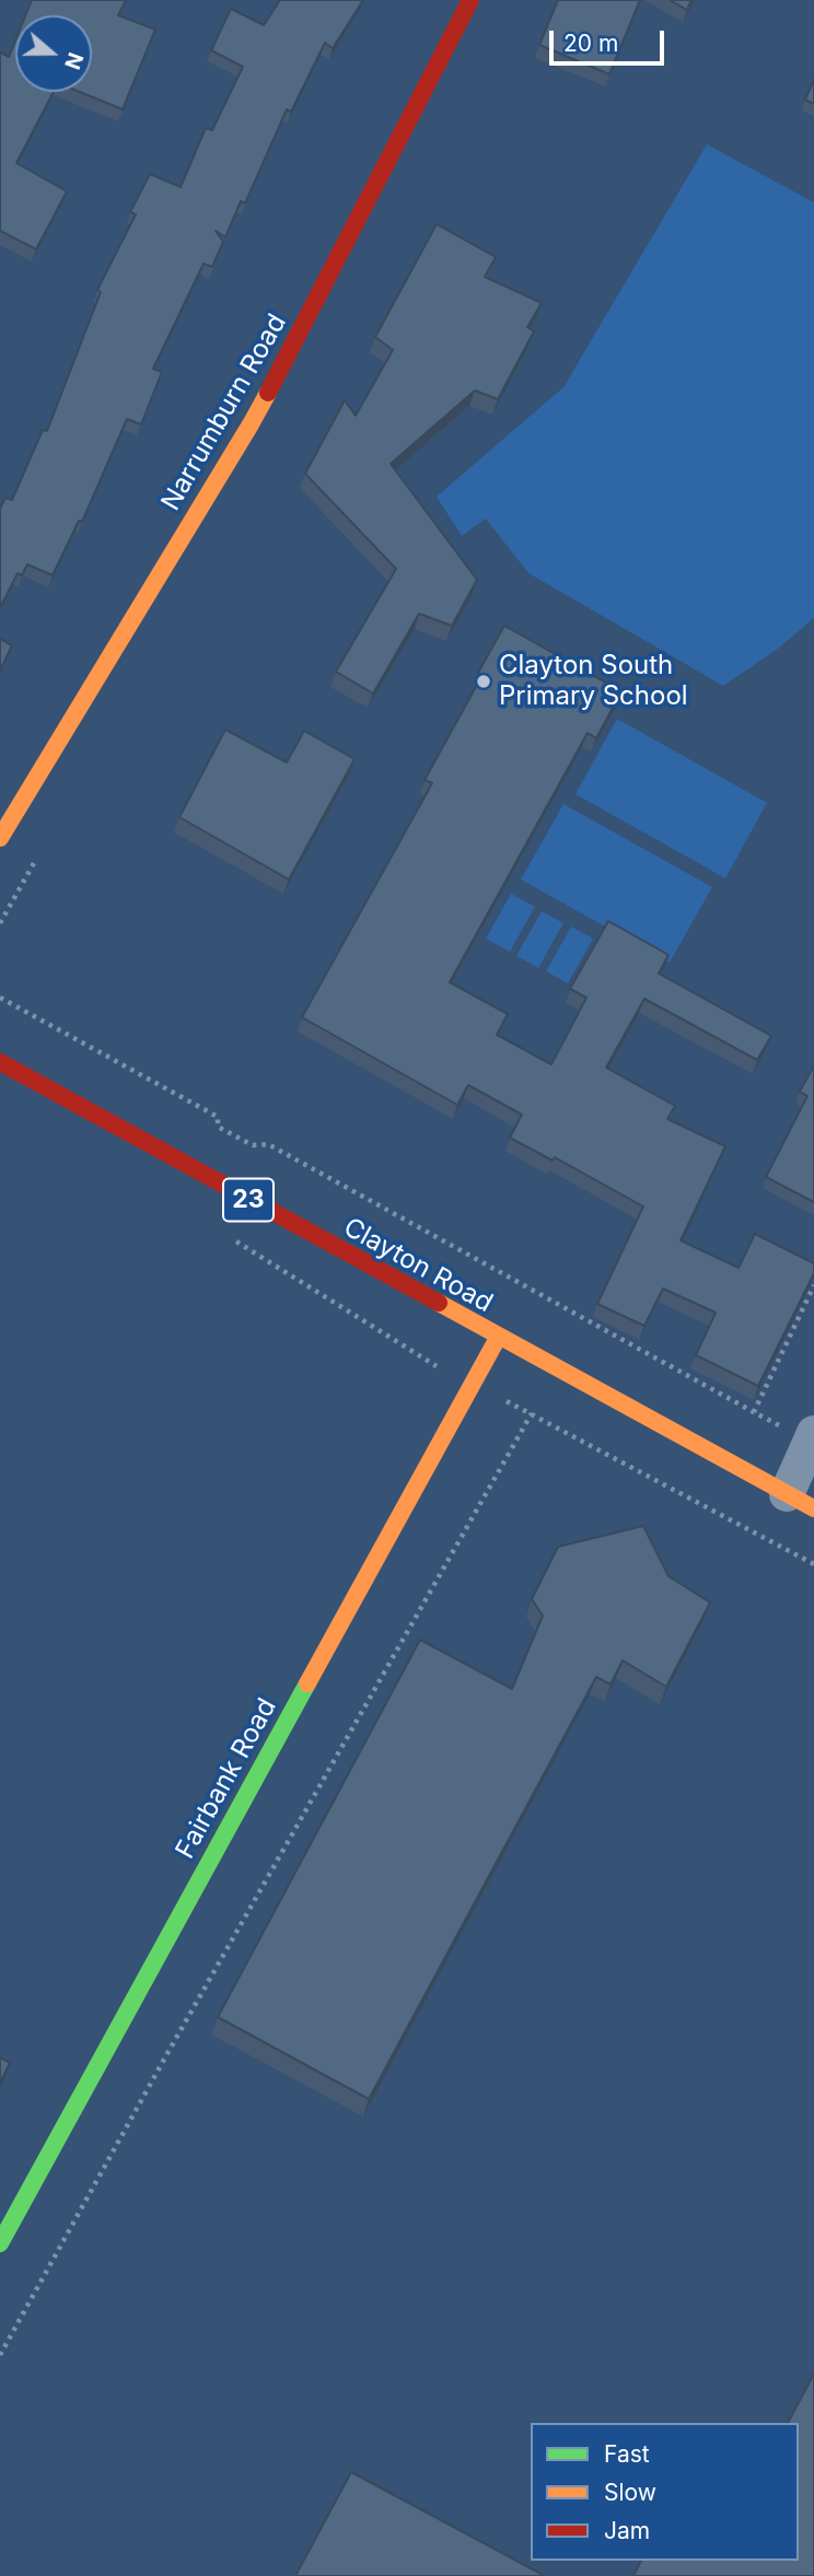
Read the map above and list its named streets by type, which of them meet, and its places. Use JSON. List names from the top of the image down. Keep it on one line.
{"streets":{"main road":["Narrumburn Road","23","Clayton Road","Fairbank Road"]},"crossings":[["Clayton Road","Fairbank Road"]],"places":["Clayton South Primary School"],"legend":["Fast","Slow","Jam"],"scale_bar":"20 m","north":"right"}
